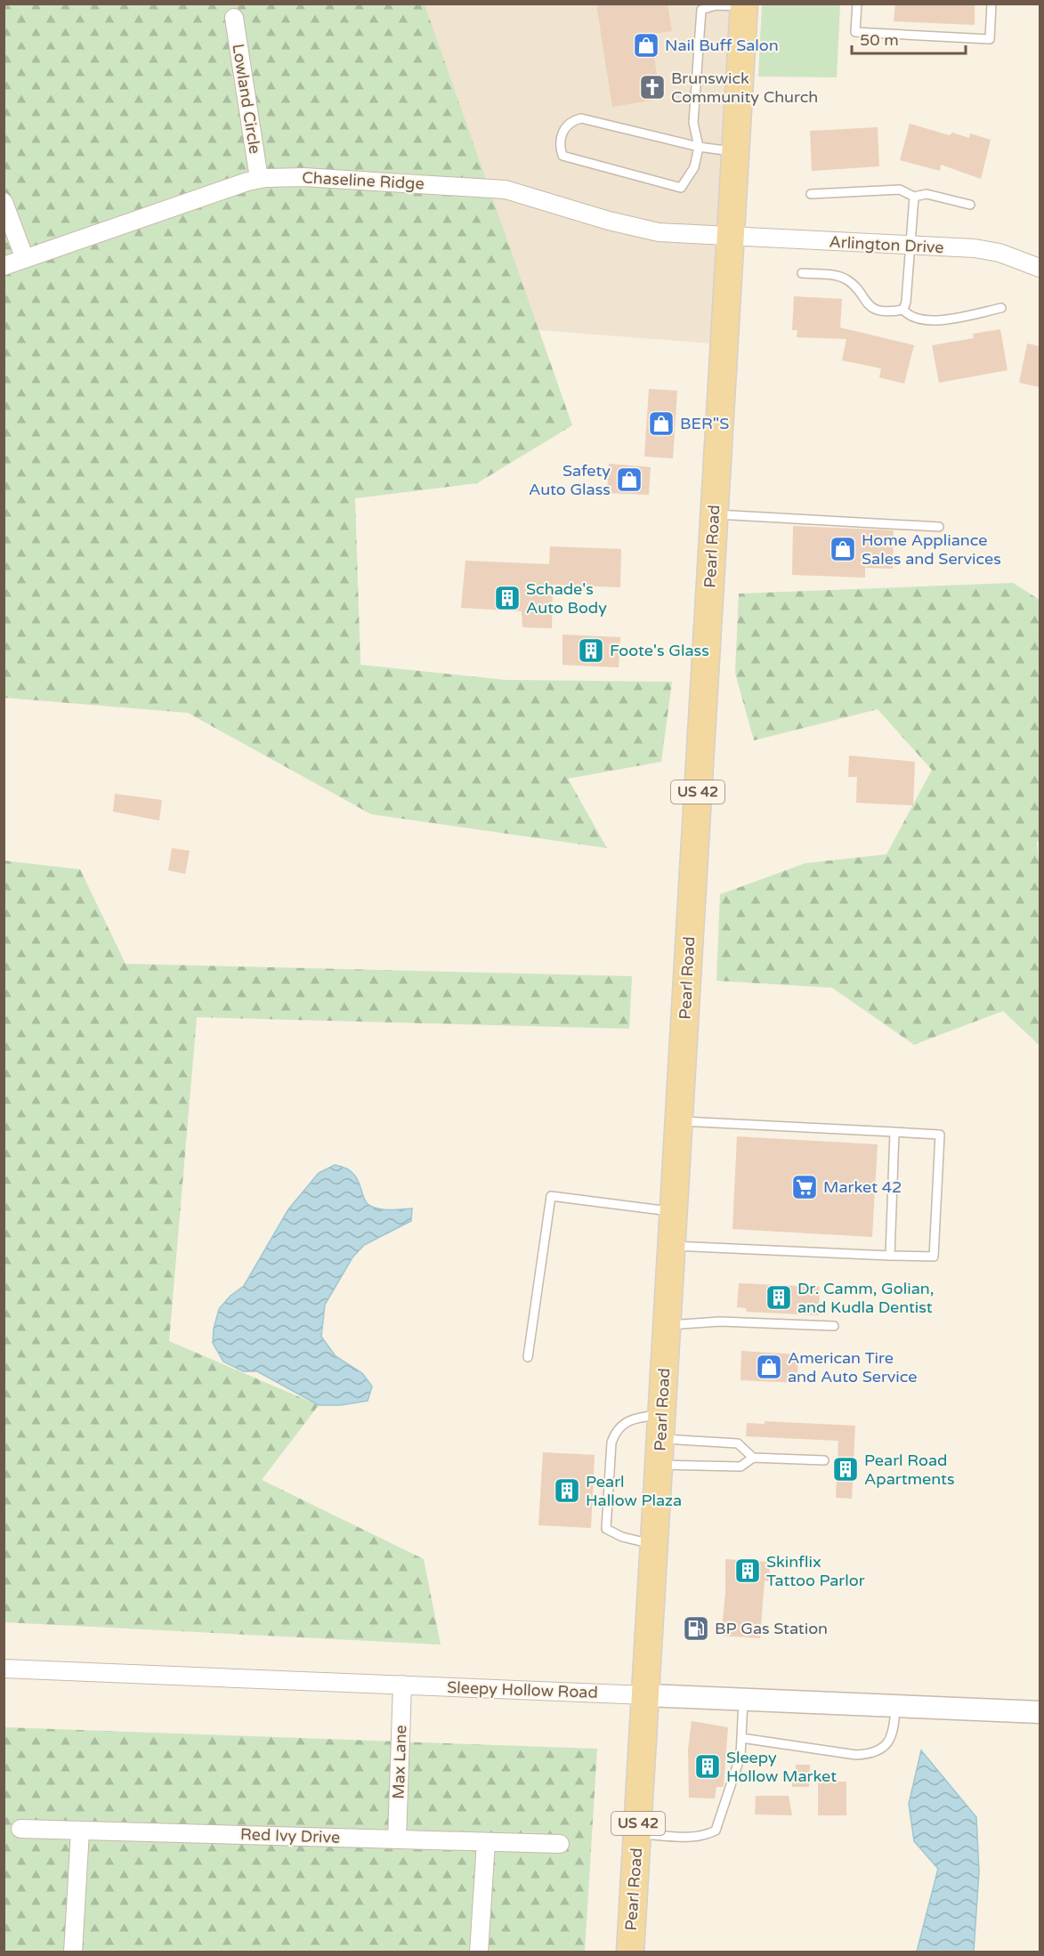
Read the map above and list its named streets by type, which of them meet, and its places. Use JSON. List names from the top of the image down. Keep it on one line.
{"streets":{"main road":["Pearl Road","US 42"],"street":["Lowland Circle","Chaseline Ridge","Arlington Drive","Sleepy Hollow Road","Max Lane","Red Ivy Drive"]},"crossings":[["Lowland Circle","Chaseline Ridge"],["Chaseline Ridge","Arlington Drive"],["Chaseline Ridge","Pearl Road"],["Arlington Drive","Pearl Road"],["Pearl Road","Sleepy Hollow Road"],["Sleepy Hollow Road","Max Lane"],["Max Lane","Red Ivy Drive"]],"places":{"shop":["Nail Buff Salon","BER\"S","Safety Auto Glass","Home Appliance Sales and Services","American Tire and Auto Service"],"church":["Brunswick Community Church"],"building":["Schade's Auto Body","Foote's Glass","Dr. Camm, Golian, and Kudla Dentist","Pearl Road Apartments","Pearl Hallow Plaza","Skinflix Tattoo Parlor","Sleepy Hollow Market"],"supermarket":["Market 42"],"fuel station":["BP Gas Station"]},"scale_bar":"50 m"}
